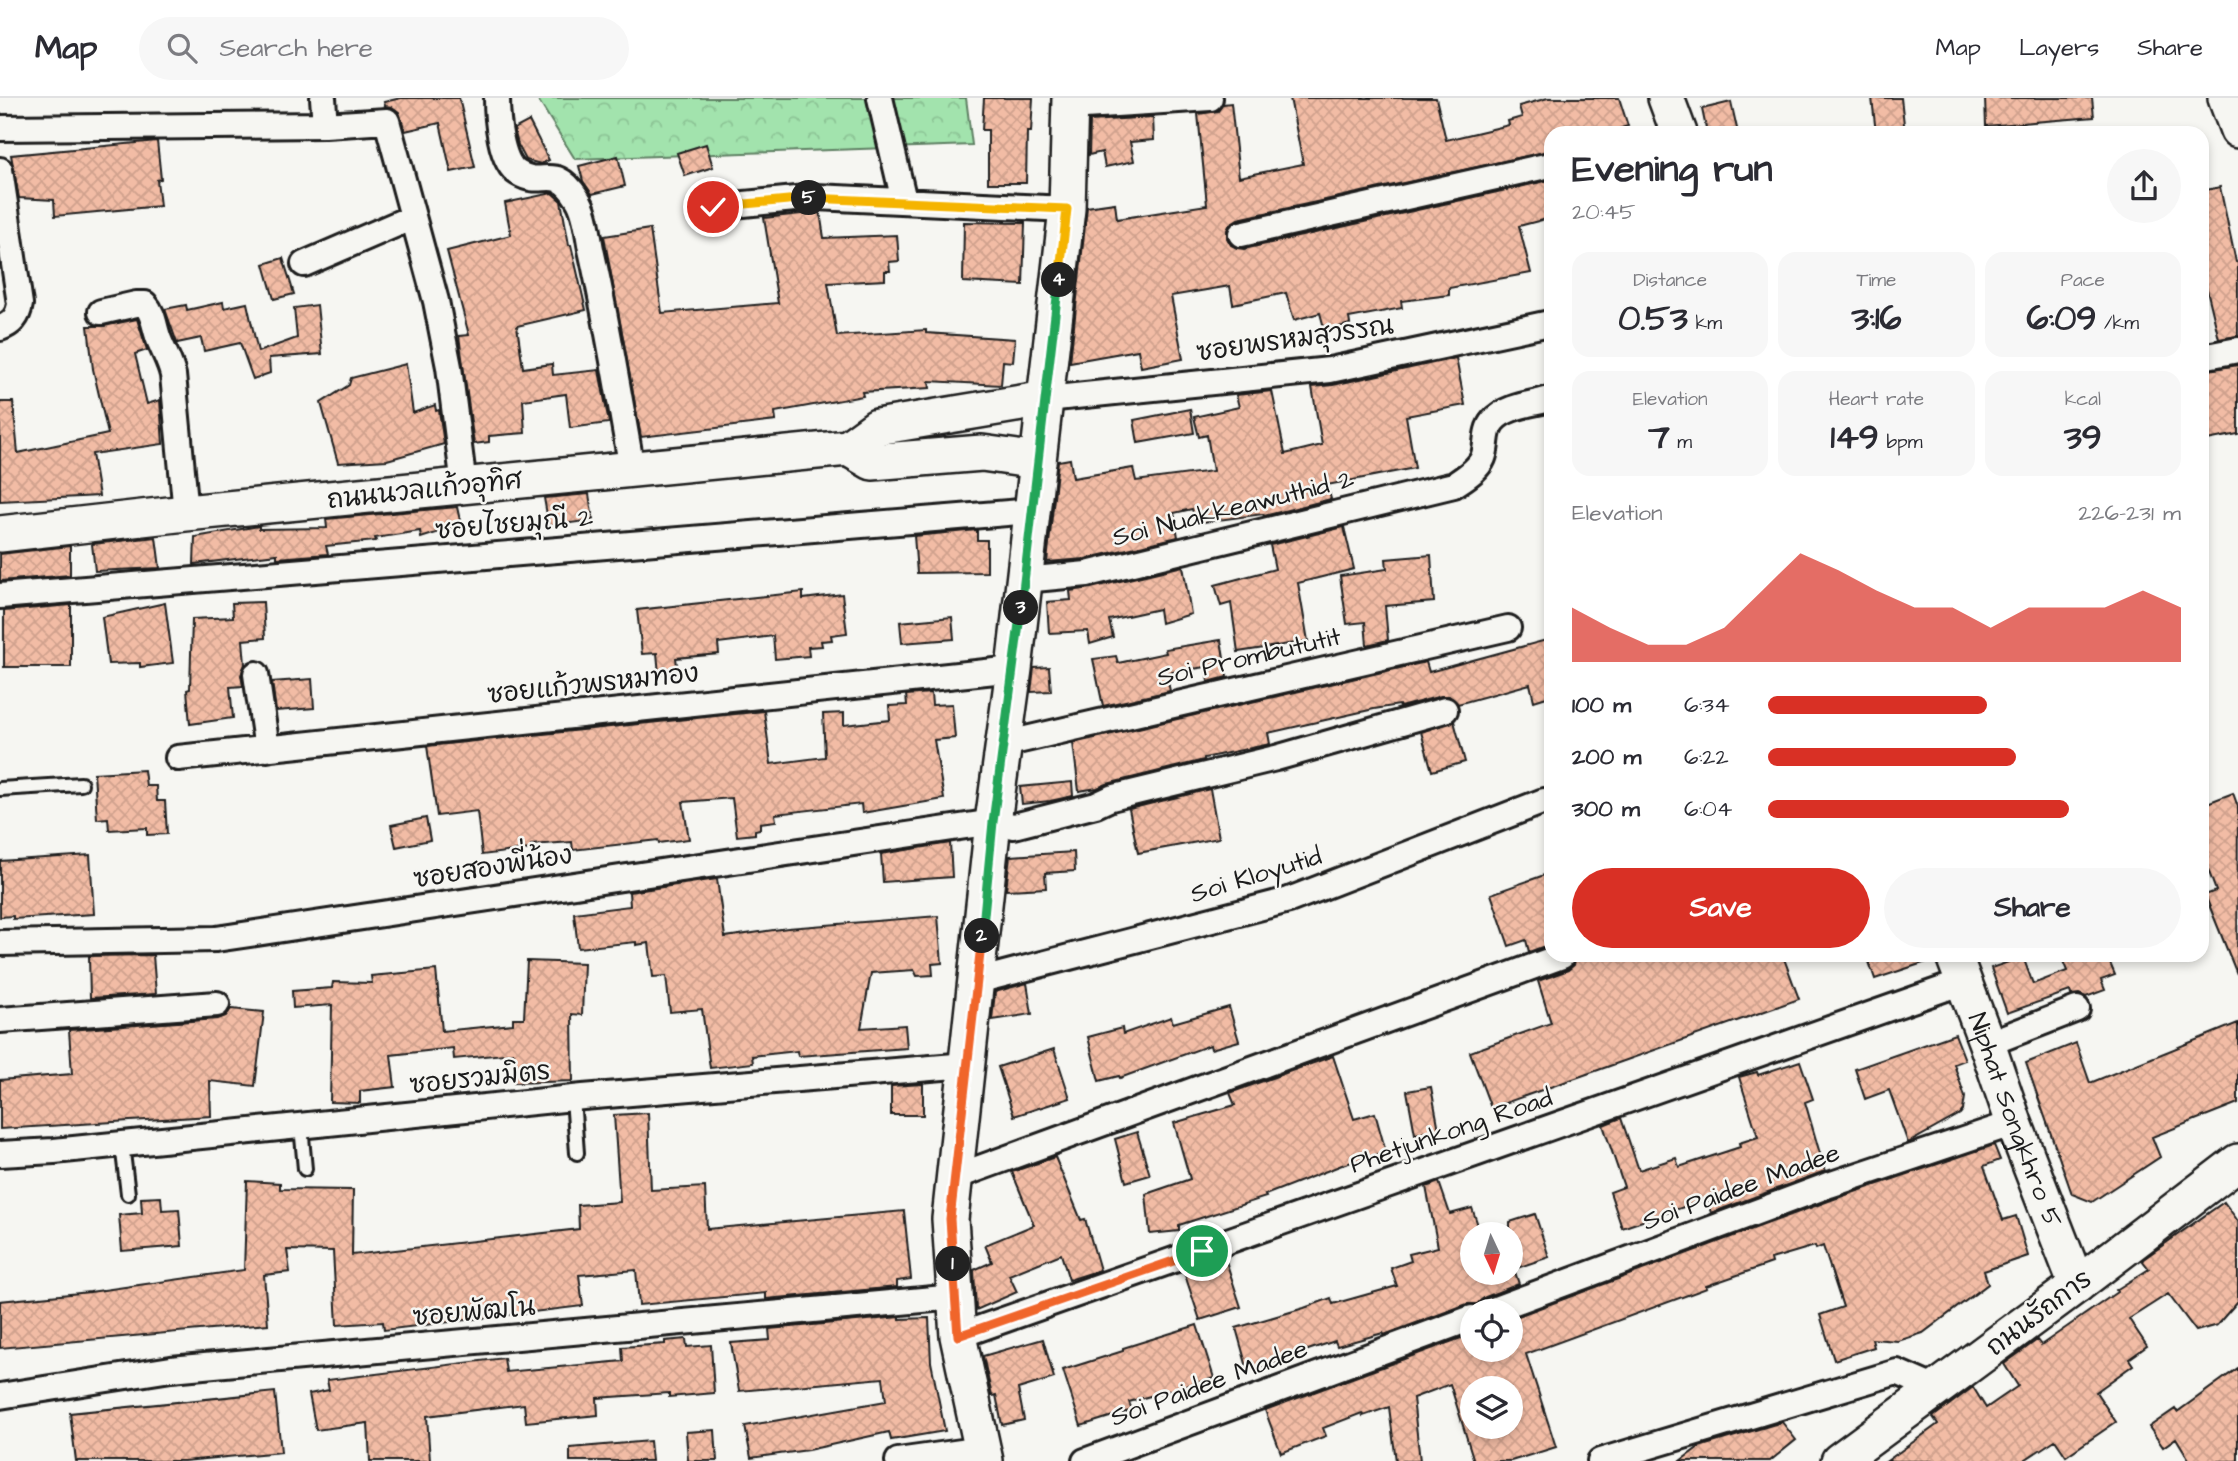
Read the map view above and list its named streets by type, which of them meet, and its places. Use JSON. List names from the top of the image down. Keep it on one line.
{"streets":{"street":["ซอยพรหมสุวรรณ","ถนนนวลแก้วอุทิศ","Soi Nuakkeawuthid 2","ซอยไชยมุณี 2","Soi Prombututit","ซอยแก้วพรหมทอง","ซอยสองพี่น้อง","Soi Kloyutid","ซอยรวมมิตร","Niphat Songkhro 5","Phetjunkong Road","Soi Paidee Madee","ซอยพัฒโน","ถนนรัถการ"]},"crossings":[["Niphat Songkhro 5","Phetjunkong Road"],["Niphat Songkhro 5","Soi Paidee Madee"],["Niphat Songkhro 5","ถนนรัถการ"]],"north":"bottom","page":{"header":"Map","search":"Search here","nav":["Map","Layers","Share"],"heading":["Evening run","20:45"],"pins":["5","4","3","2","1"],"stats":[["Distance","0.53 km"],["Time","3:16"],["Pace","6:09 /km"],["Elevation","7 m"],["Heart rate","149 bpm"],["kcal","39"]],"chart":["Elevation","226–231 m"],"list":[{"name":"100 m","note":"6:34"},{"name":"200 m","note":"6:22"},{"name":"300 m","note":"6:04"}],"buttons":["Save","Share"]}}
